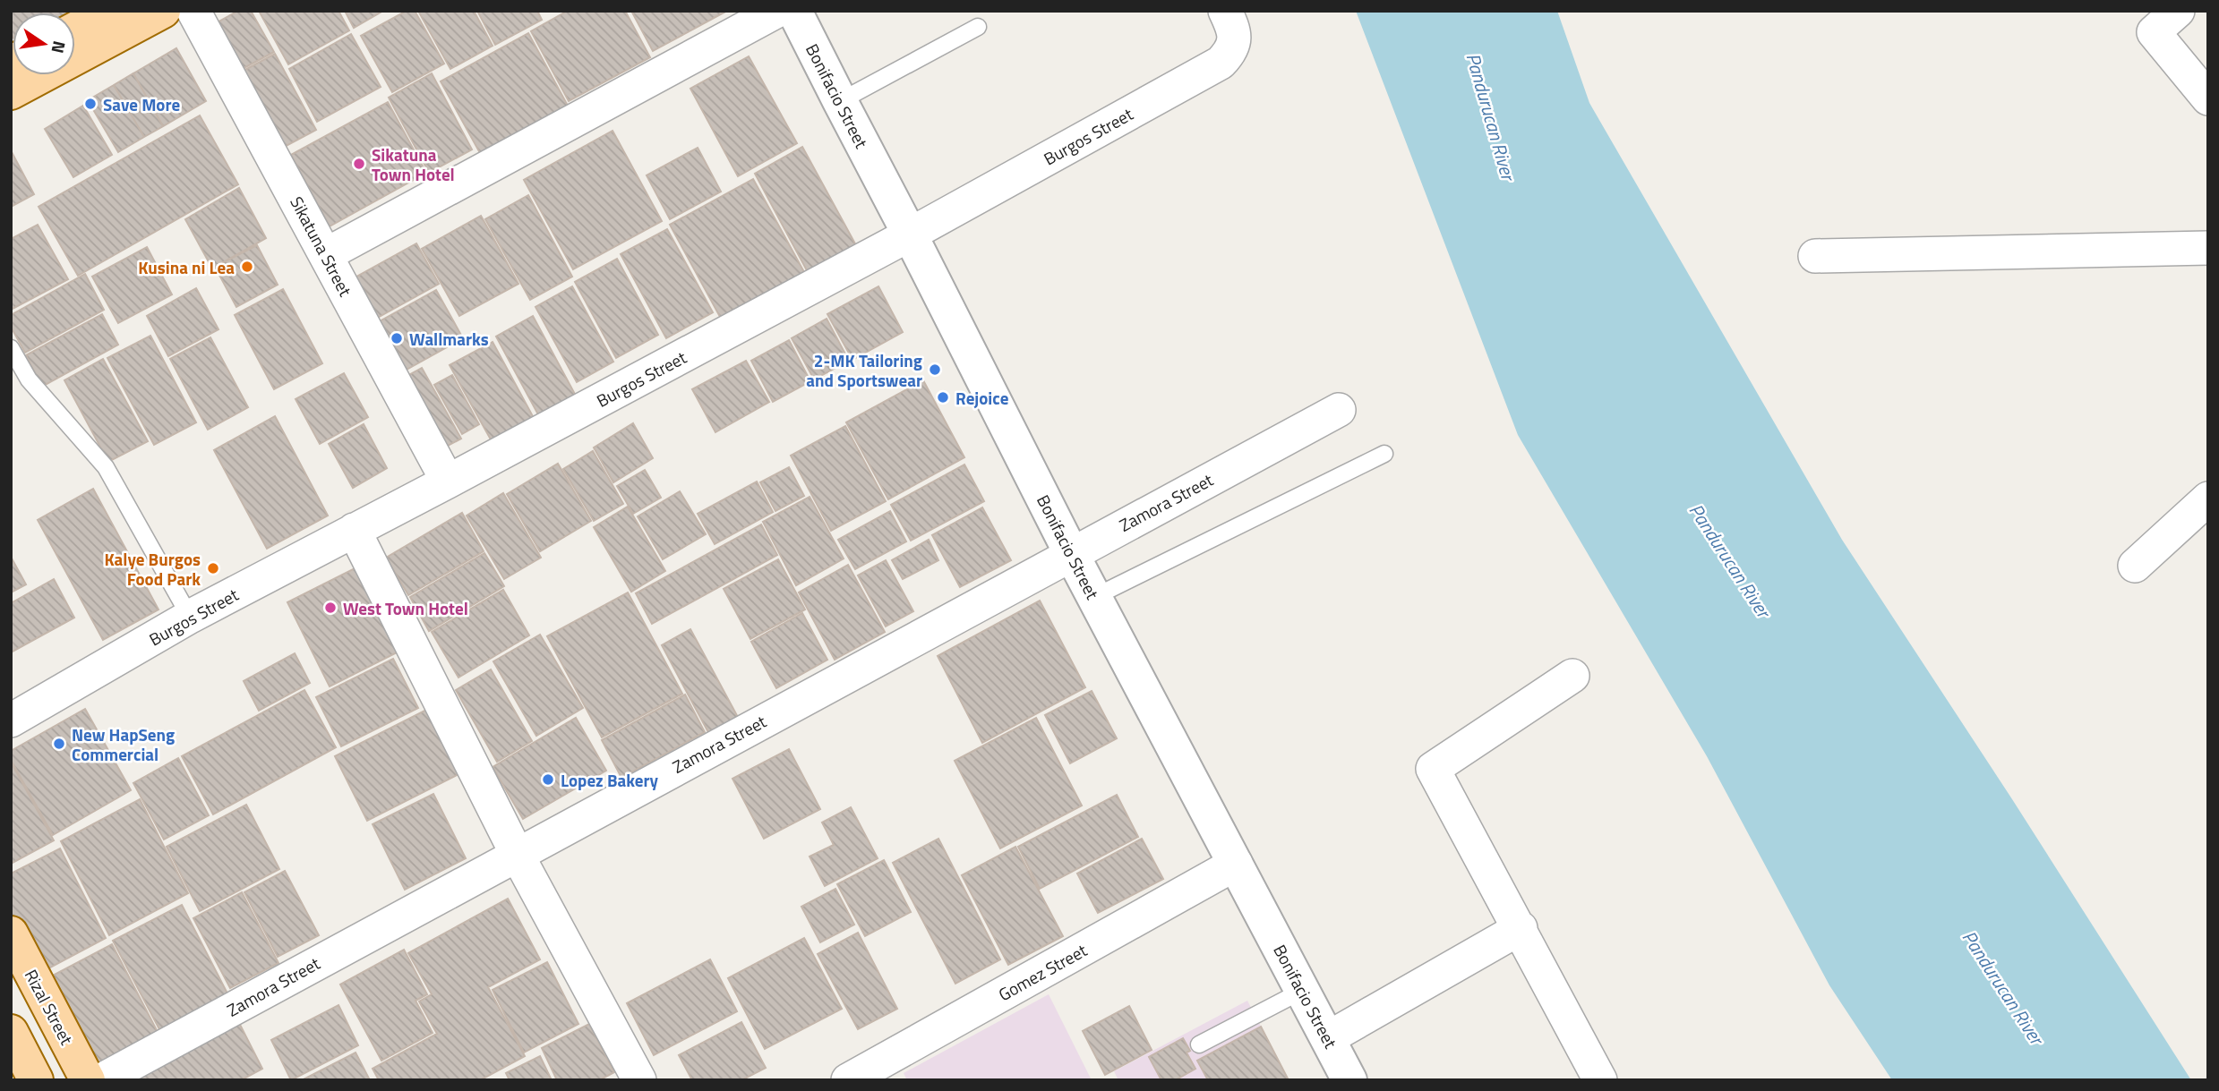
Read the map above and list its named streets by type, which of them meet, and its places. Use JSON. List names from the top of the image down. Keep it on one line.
{"streets":{"main road":["Rizal Street"],"street":["Bonifacio Street","Burgos Street","Sikatuna Street","Zamora Street","Gomez Street"]},"crossings":[["Bonifacio Street","Burgos Street"],["Bonifacio Street","Zamora Street"],["Bonifacio Street","Gomez Street"],["Burgos Street","Sikatuna Street"]],"water":["Pandurucan River"],"places":["Save More","Sikatuna Town Hotel","Kusina ni Lea","Wallmarks","2-MK Tailoring and Sportswear","Rejoice","Kalye Burgos Food Park","West Town Hotel","New HapSeng Commercial","Lopez Bakery"],"north":"right"}
